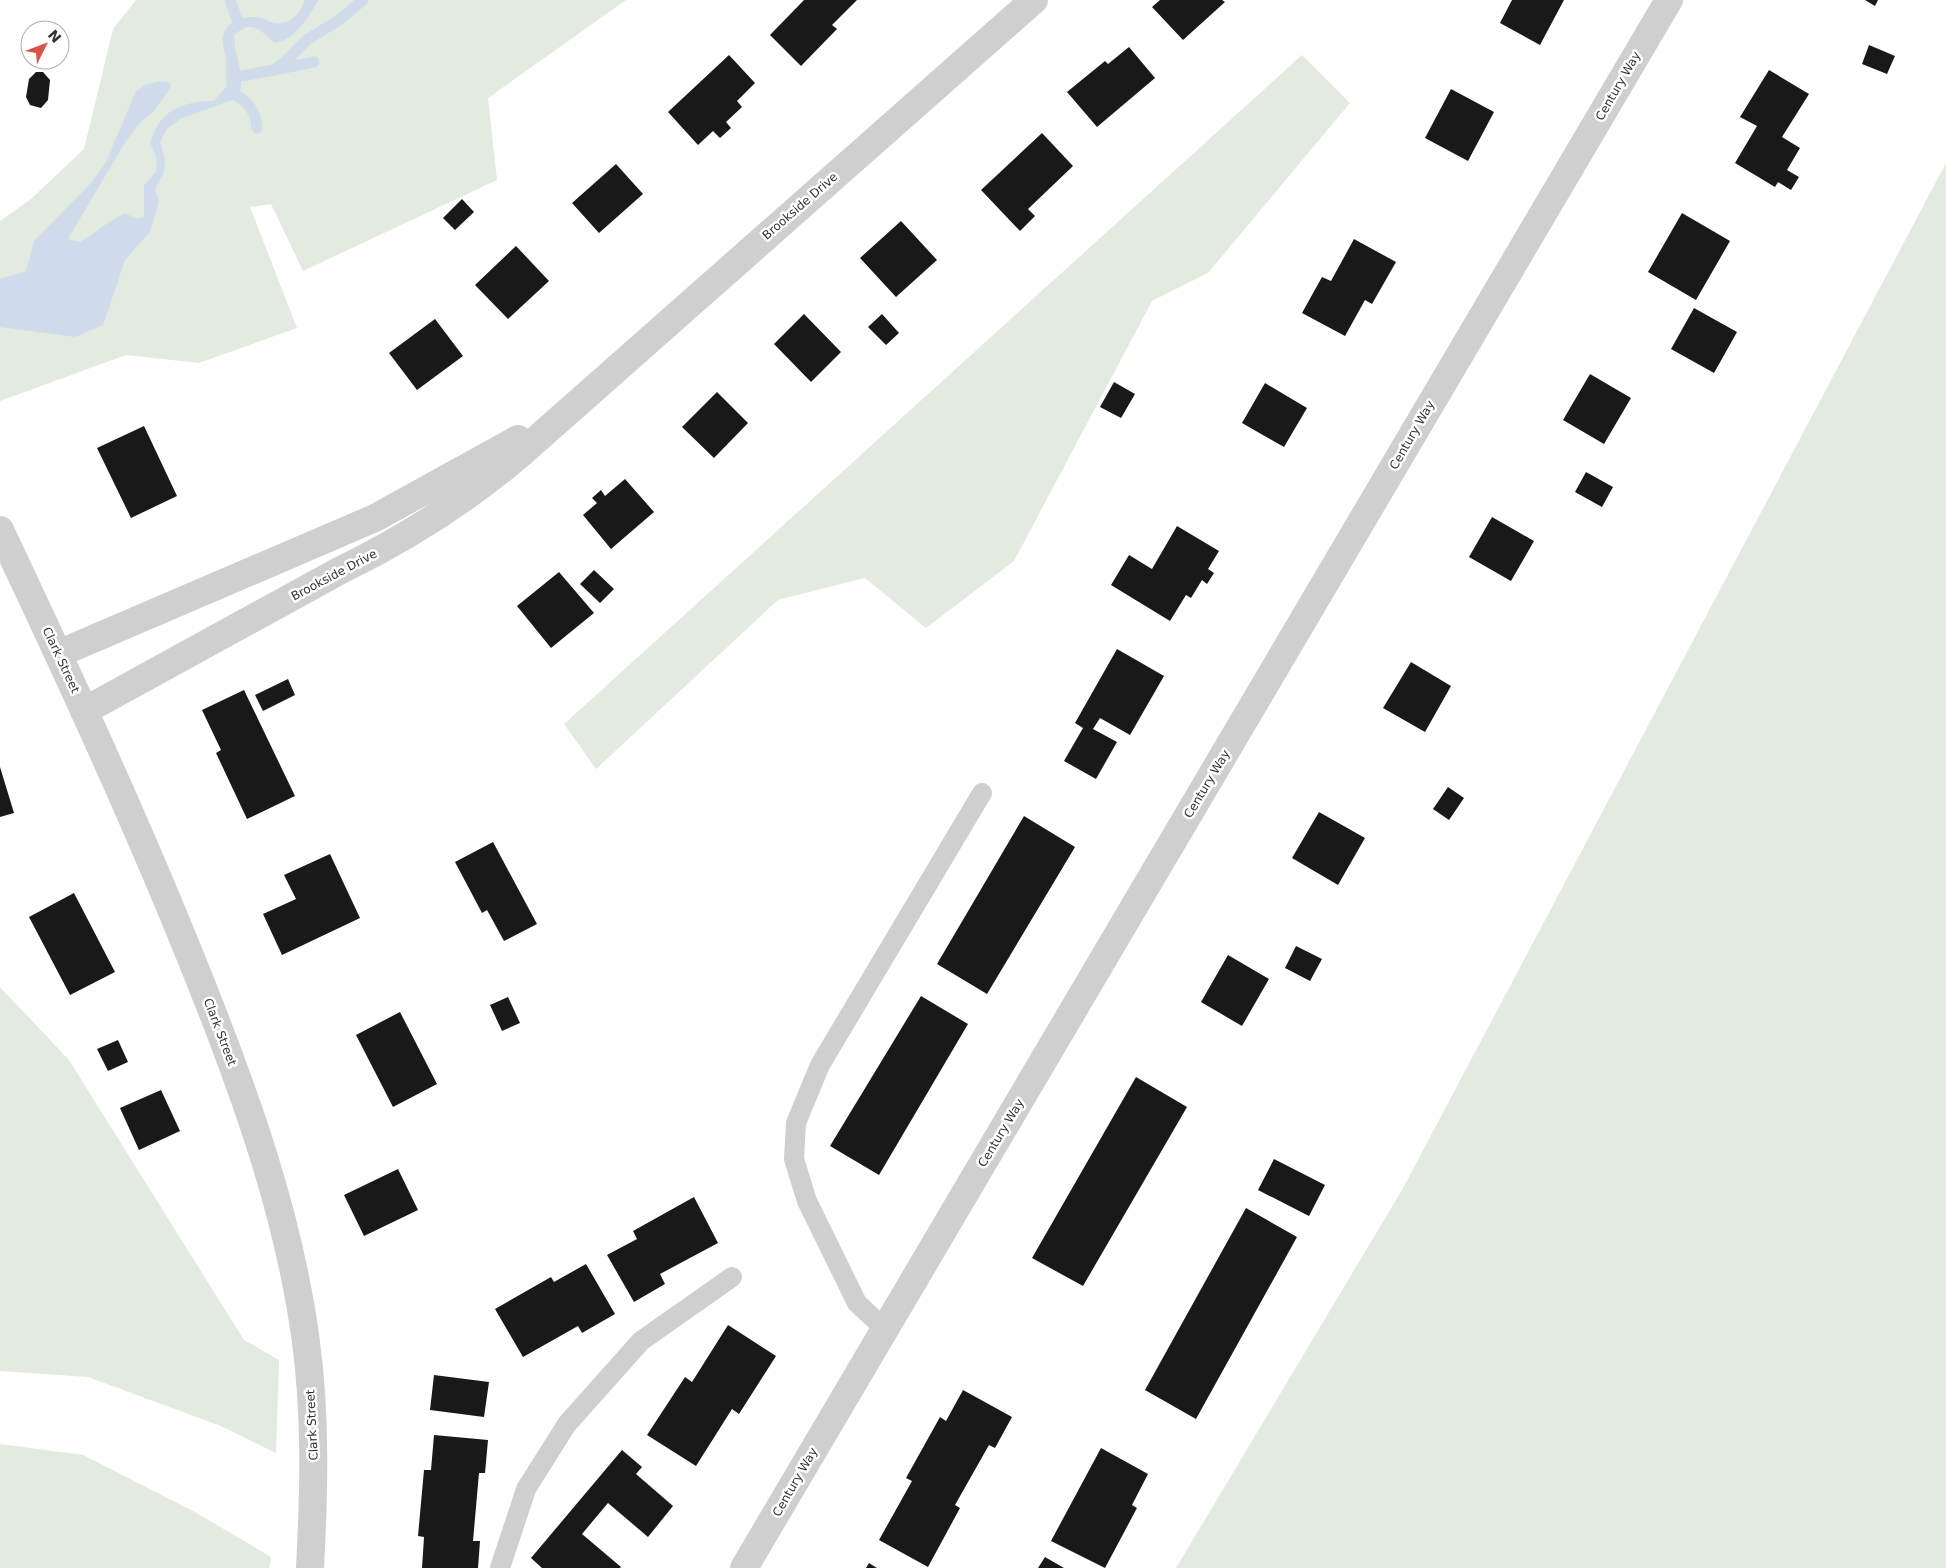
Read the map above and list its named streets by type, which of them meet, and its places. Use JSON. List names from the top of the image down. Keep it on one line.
{"streets":{"street":["Century Way","Brookside Drive","Clark Street"]},"crossings":[["Brookside Drive","Clark Street"]],"north":"top right"}
